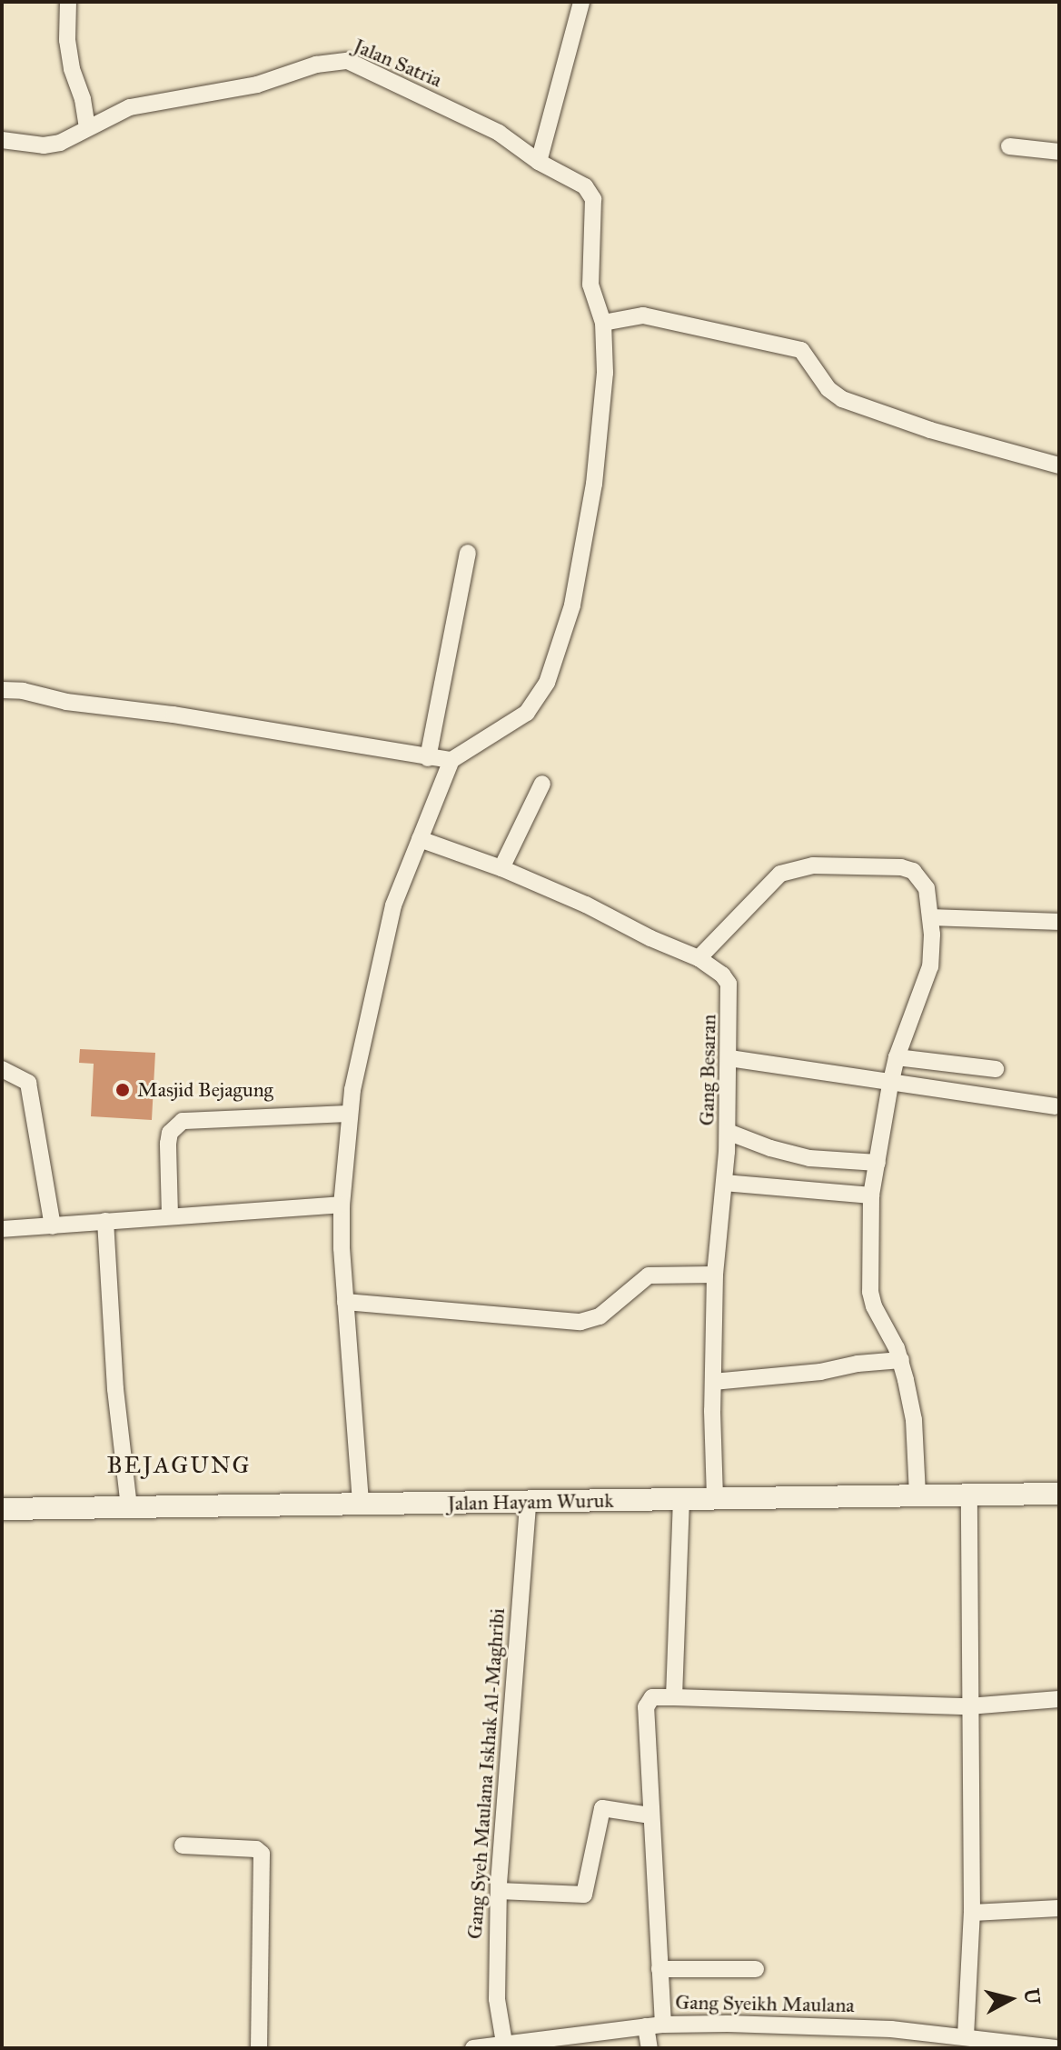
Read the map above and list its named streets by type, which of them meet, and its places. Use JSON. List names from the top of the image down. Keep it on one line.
{"streets":{"main road":["Jalan Hayam Wuruk"],"street":["Jalan Satria","Gang Besaran","Gang Syeh Maulana Iskhak Al-Maghribi","Gang Syeikh Maulana"]},"crossings":[["Gang Besaran","Jalan Hayam Wuruk"],["Jalan Hayam Wuruk","Gang Syeh Maulana Iskhak Al-Maghribi"],["Gang Syeh Maulana Iskhak Al-Maghribi","Gang Syeikh Maulana"]],"districts":["BEJAGUNG"],"places":["Masjid Bejagung"],"north":"right"}
